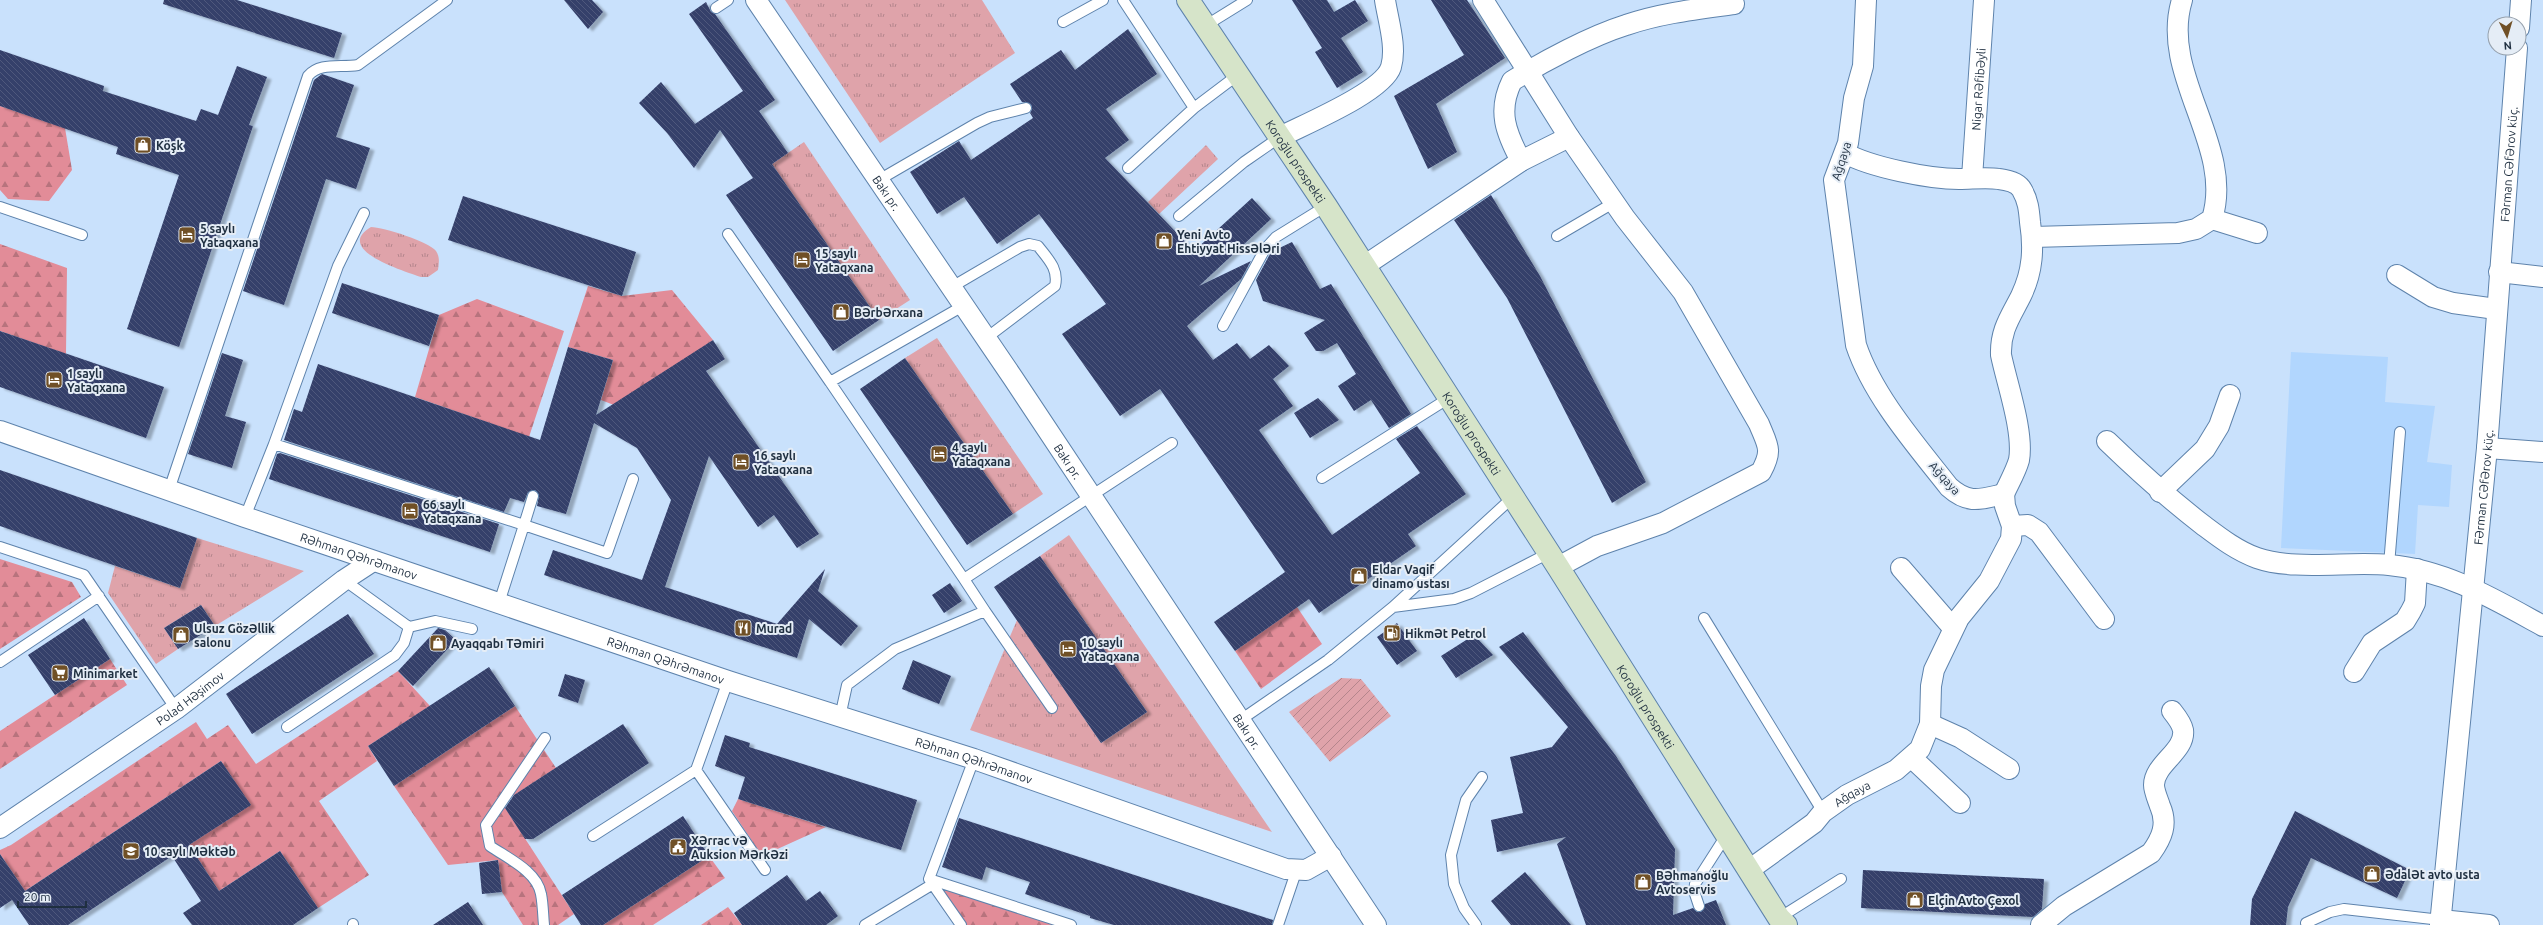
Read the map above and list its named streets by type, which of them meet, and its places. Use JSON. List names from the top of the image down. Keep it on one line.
{"streets":{"street":["Nigar Rəfibəyli","Koroğlu prospekti","Ağqaya","Fərman Cəfərov küç.","Bakı pr.","Rəhman Qəhrəmanov","Polad Həşimov"]},"crossings":[["Koroğlu prospekti","Ağqaya"],["Rəhman Qəhrəmanov","Polad Həşimov"]],"places":{"shop":["Köşk","Yeni Avto Ehtiyyat Hissələri","Bərbərxana","Eldar Vaqif dinamo ustası","Ulsuz Gözəllik salonu","Ayaqqabı Təmiri","Ədalət avto usta","Bəhmanoğlu Avtoservis","Elçin Avto Çexol"],"hotel":["5 saylı Yataqxana","15 saylı Yataqxana","1 saylı Yataqxana","4 saylı Yataqxana","16 saylı Yataqxana","66 saylı Yataqxana","10 saylı Yataqxana"],"restaurant":["Murad"],"fuel station":["Hikmət Petrol"],"supermarket":["Minimarket"],"public building":["Xərrac və Auksion Mərkəzi"],"school or university":["10 saylı Məktəb"]},"scale_bar":"20 m","north":"bottom"}
